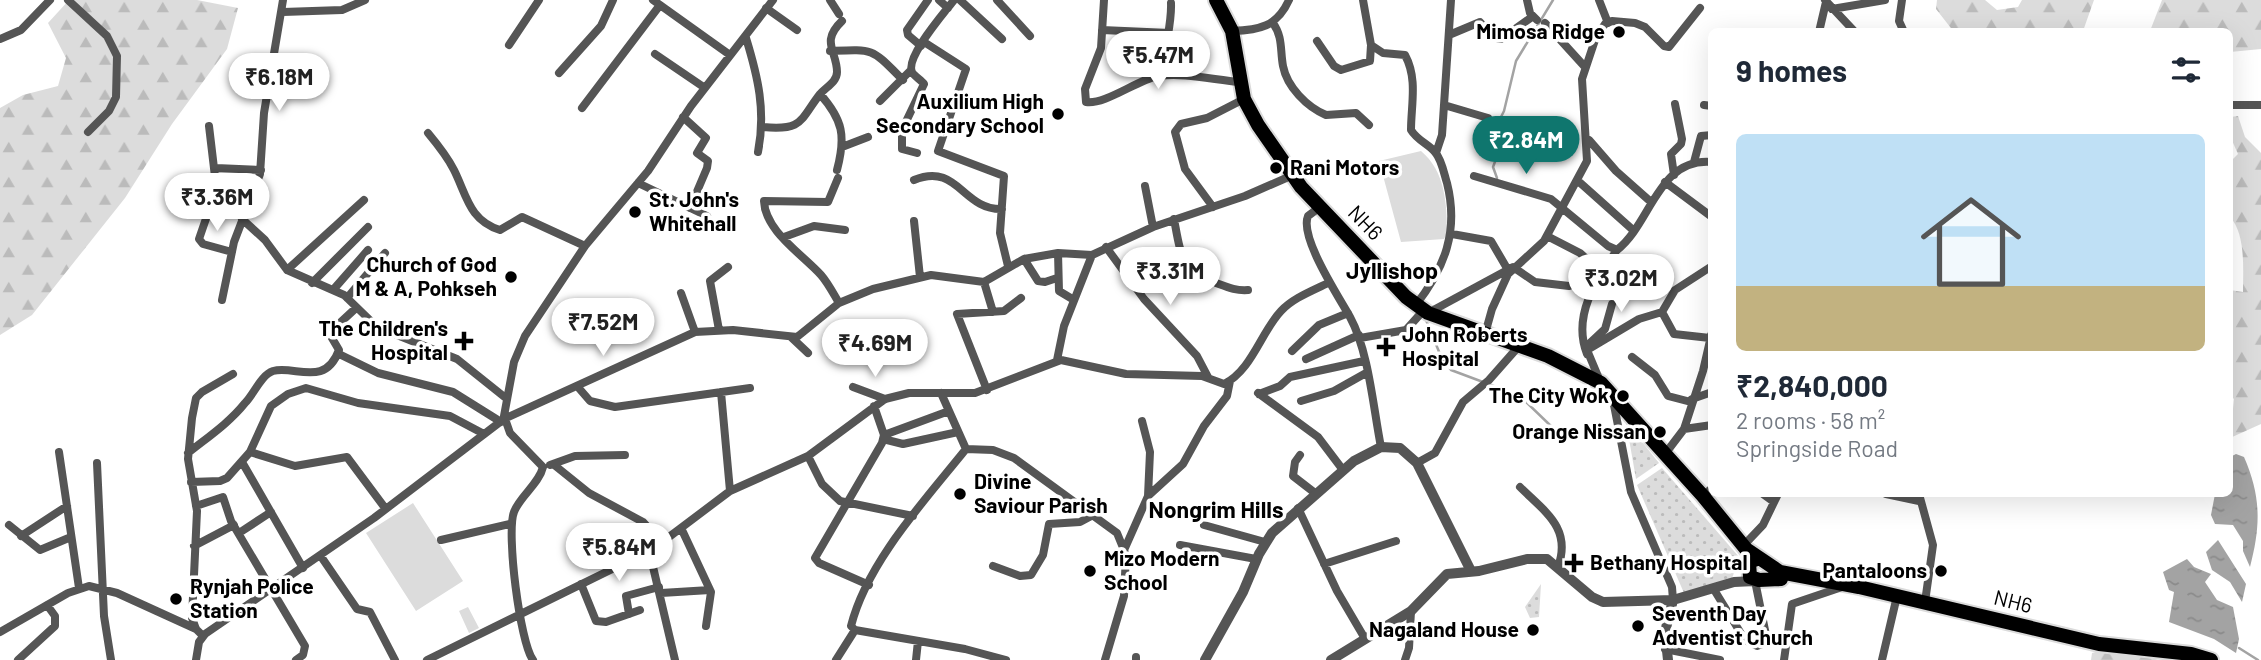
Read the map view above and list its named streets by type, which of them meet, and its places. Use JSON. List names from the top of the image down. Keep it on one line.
{"streets":{"highway":["NH6"]},"districts":["Jyllishop","Nongrim Hills"],"places":{"other":["Mimosa Ridge","Auxilium High Secondary School","Rani Motors","St. John's Whitehall","Church of God M & A, Pohkseh","The City Wok","Orange Nissan","Divine Saviour Parish","Mizo Modern School","Pantaloons","Rynjah Police Station","Seventh Day Adventist Church","Nagaland House"],"health":["The Children's Hospital","John Roberts Hospital","Bethany Hospital"]},"page":{"heading":"9 homes","price":["₹5.47M","₹6.18M","₹2.84M","₹3.36M","₹3.31M","₹3.02M","₹7.52M","₹4.69M","₹5.84M"],"list":[{"name":"₹2,840,000","note":"2 rooms · 58 m² · Springside Road"}]}}
